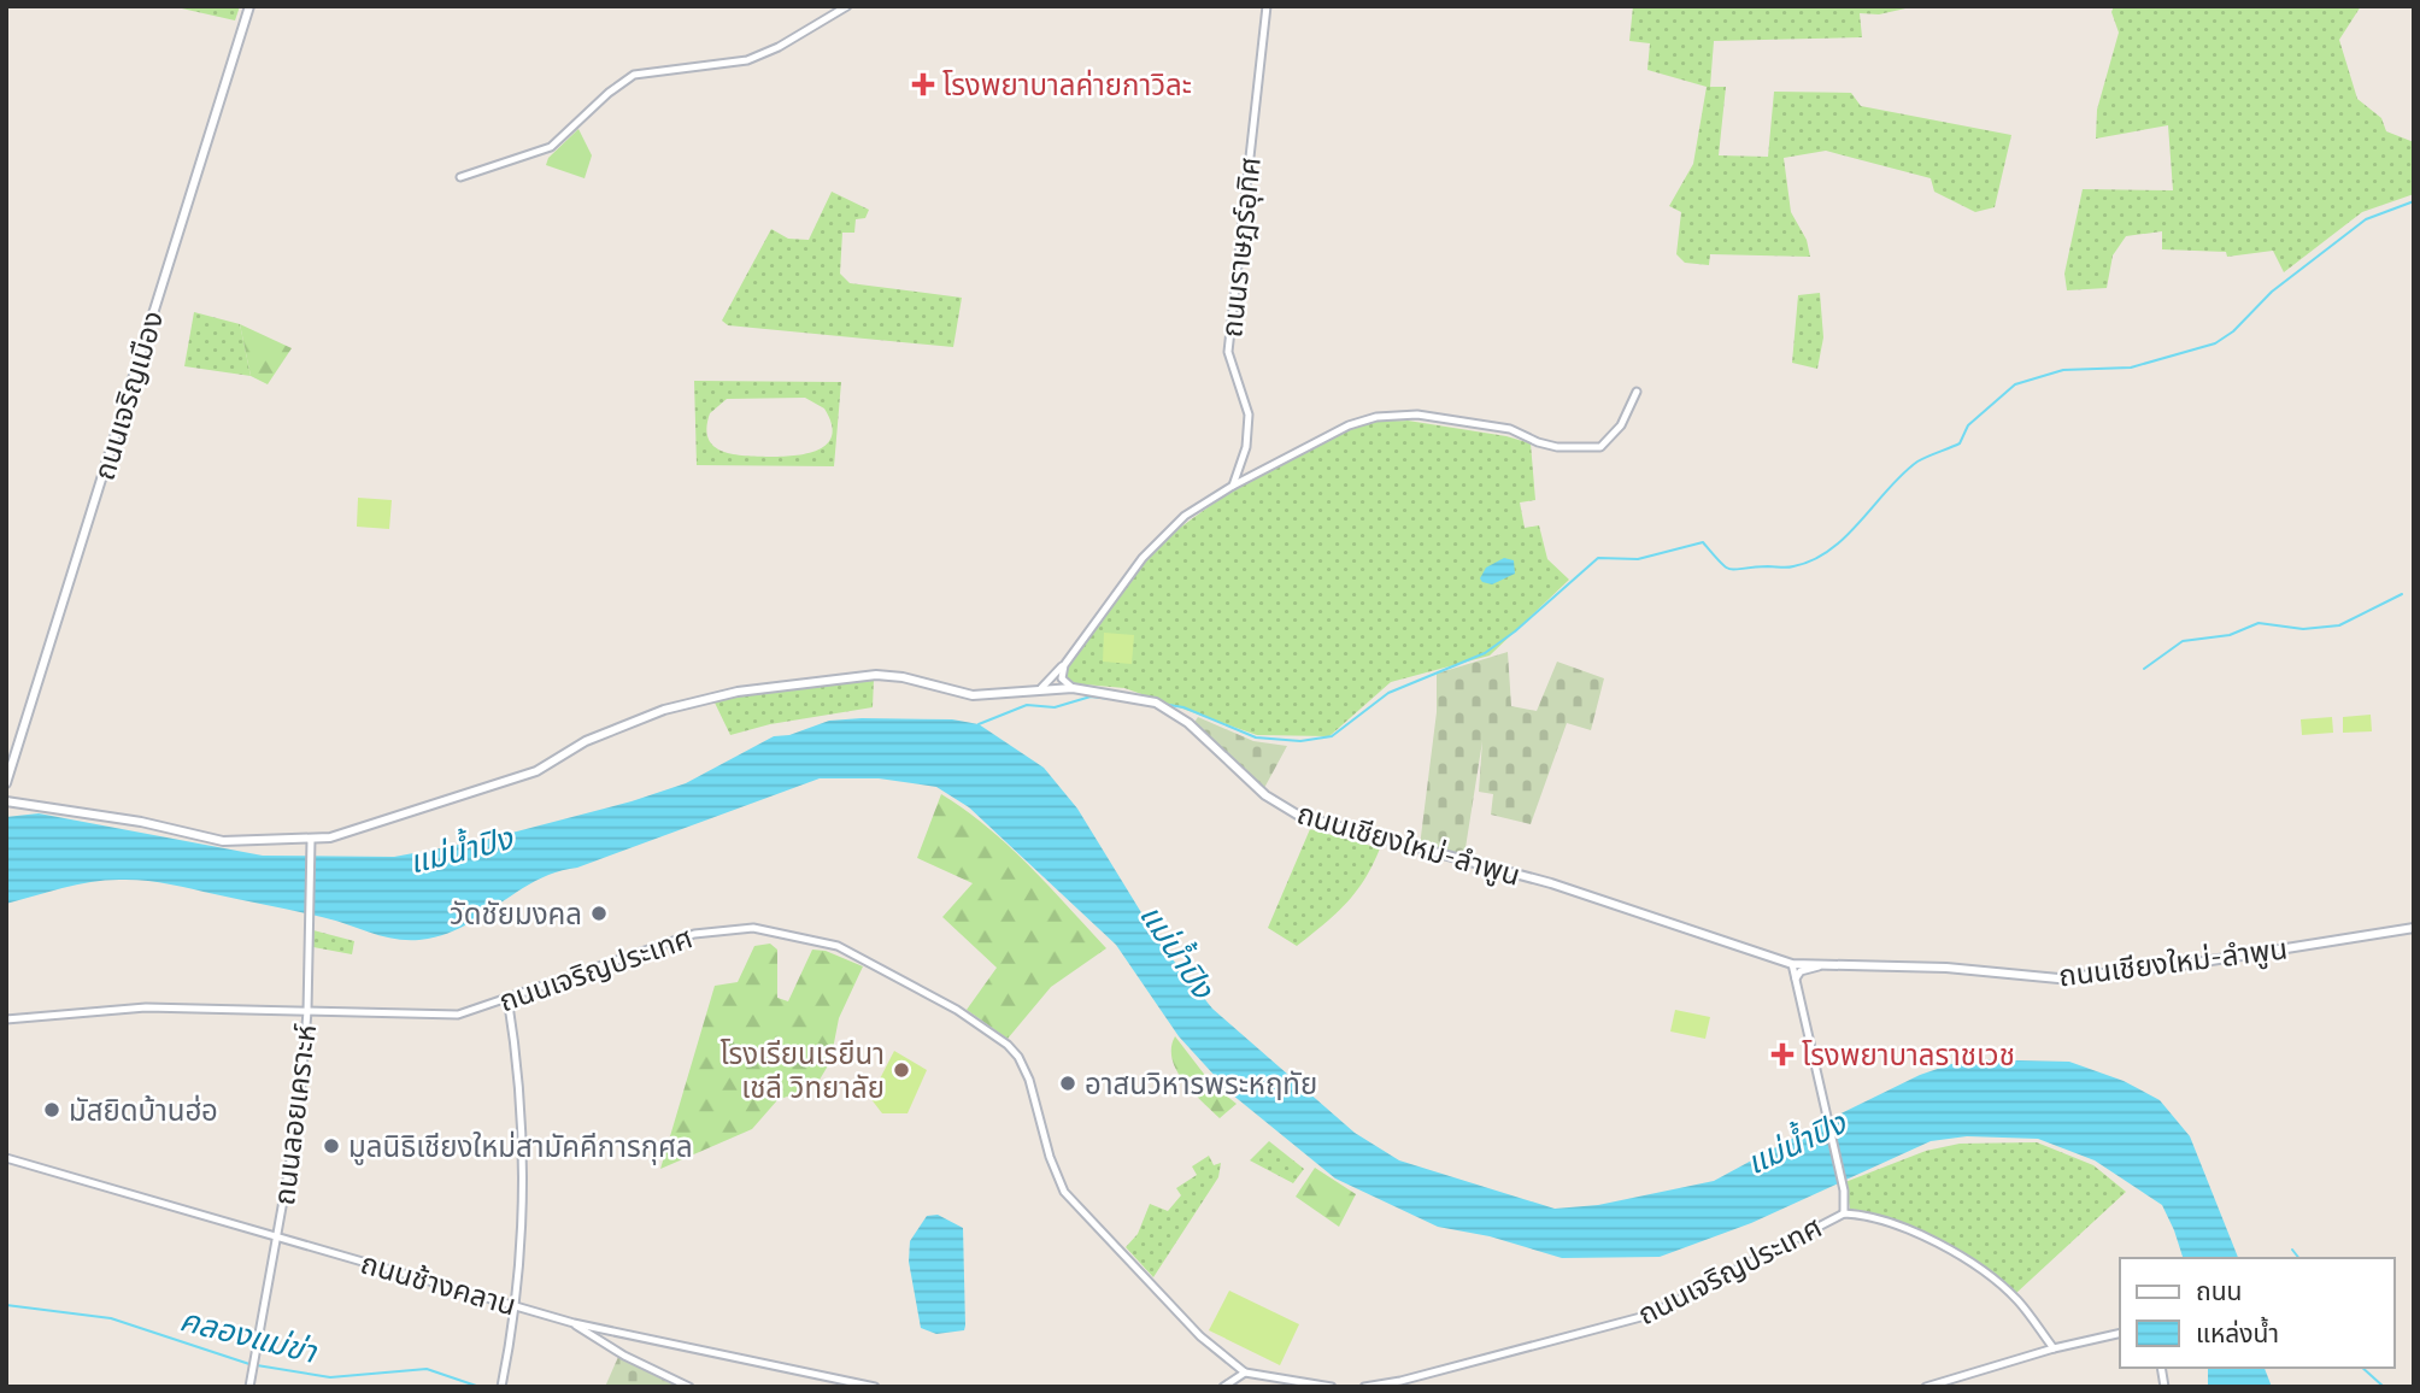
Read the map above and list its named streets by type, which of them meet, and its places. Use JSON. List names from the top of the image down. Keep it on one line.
{"streets":{"main road":["ถนนเจริญเมือง","ถนนเชียงใหม่-ลำพูน"],"street":["ถนนราษฎร์อุทิศ","ถนนเจริญประเทศ","ถนนลอยเคราะห์","ถนนช้างคลาน"]},"crossings":[["ถนนเชียงใหม่-ลำพูน","ถนนลอยเคราะห์"],["ถนนเจริญประเทศ","ถนนลอยเคราะห์"],["ถนนลอยเคราะห์","ถนนช้างคลาน"]],"water":["แม่น้ำปิง","คลองแม่ข่า"],"places":{"health":["โรงพยาบาลค่ายกาวิละ","โรงพยาบาลราชเวช"],"other":["วัดชัยมงคล","โรงเรียนเรยีนา เชลี วิทยาลัย","อาสนวิหารพระหฤทัย","มัสยิดบ้านฮ่อ","มูลนิธิเชียงใหม่สามัคคีการกุศล"]},"legend":["ถนน","แหล่งน้ำ"]}
